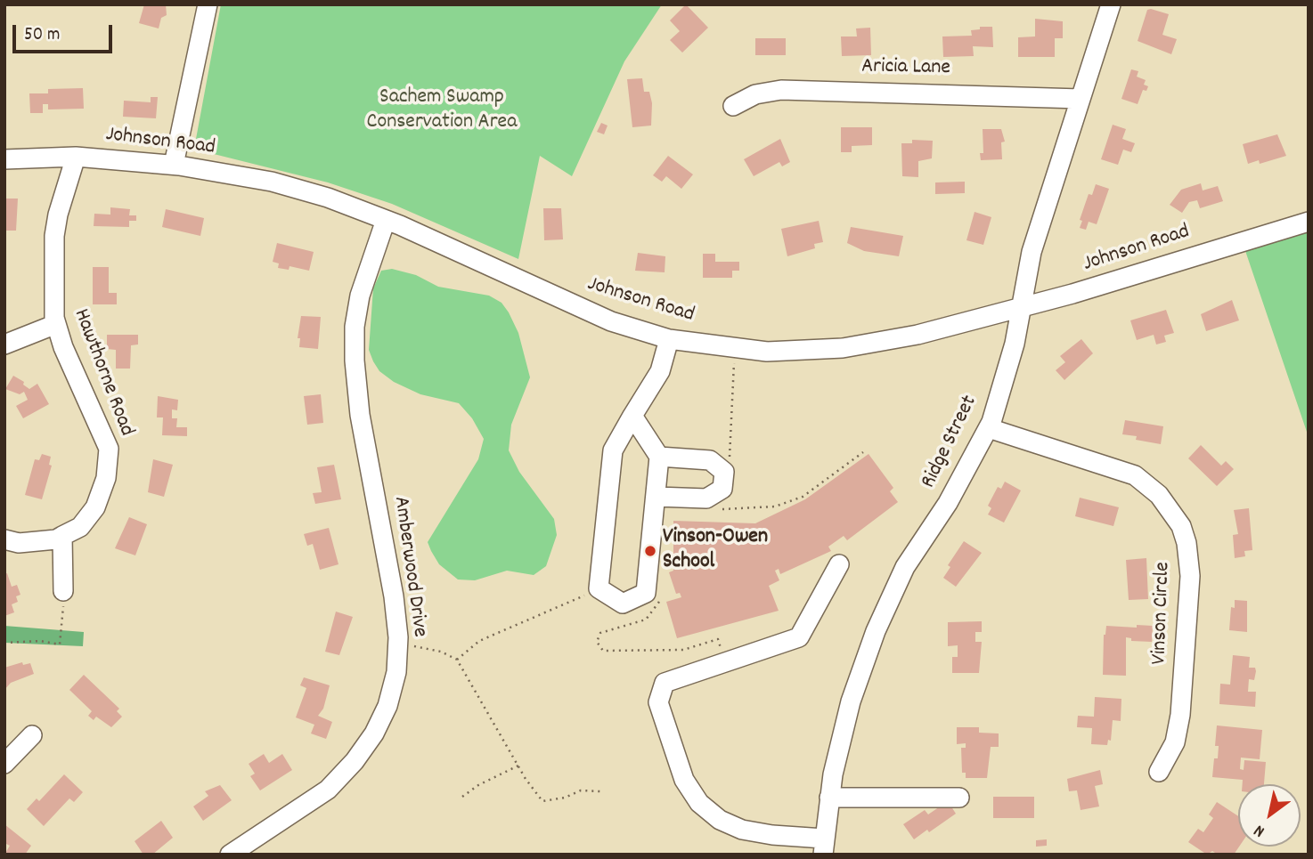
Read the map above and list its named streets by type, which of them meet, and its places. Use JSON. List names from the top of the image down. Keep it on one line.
{"streets":{"street":["Aricia Lane","Johnson Road","Hawthorne Road","Ridge Street","Amberwood Drive","Vinson Circle"]},"crossings":[["Aricia Lane","Ridge Street"],["Johnson Road","Hawthorne Road"],["Johnson Road","Ridge Street"],["Johnson Road","Amberwood Drive"],["Ridge Street","Vinson Circle"]],"parks":["Sachem Swamp Conservation Area"],"places":["Vinson-Owen School"],"scale_bar":"50 m","north":"bottom left"}
